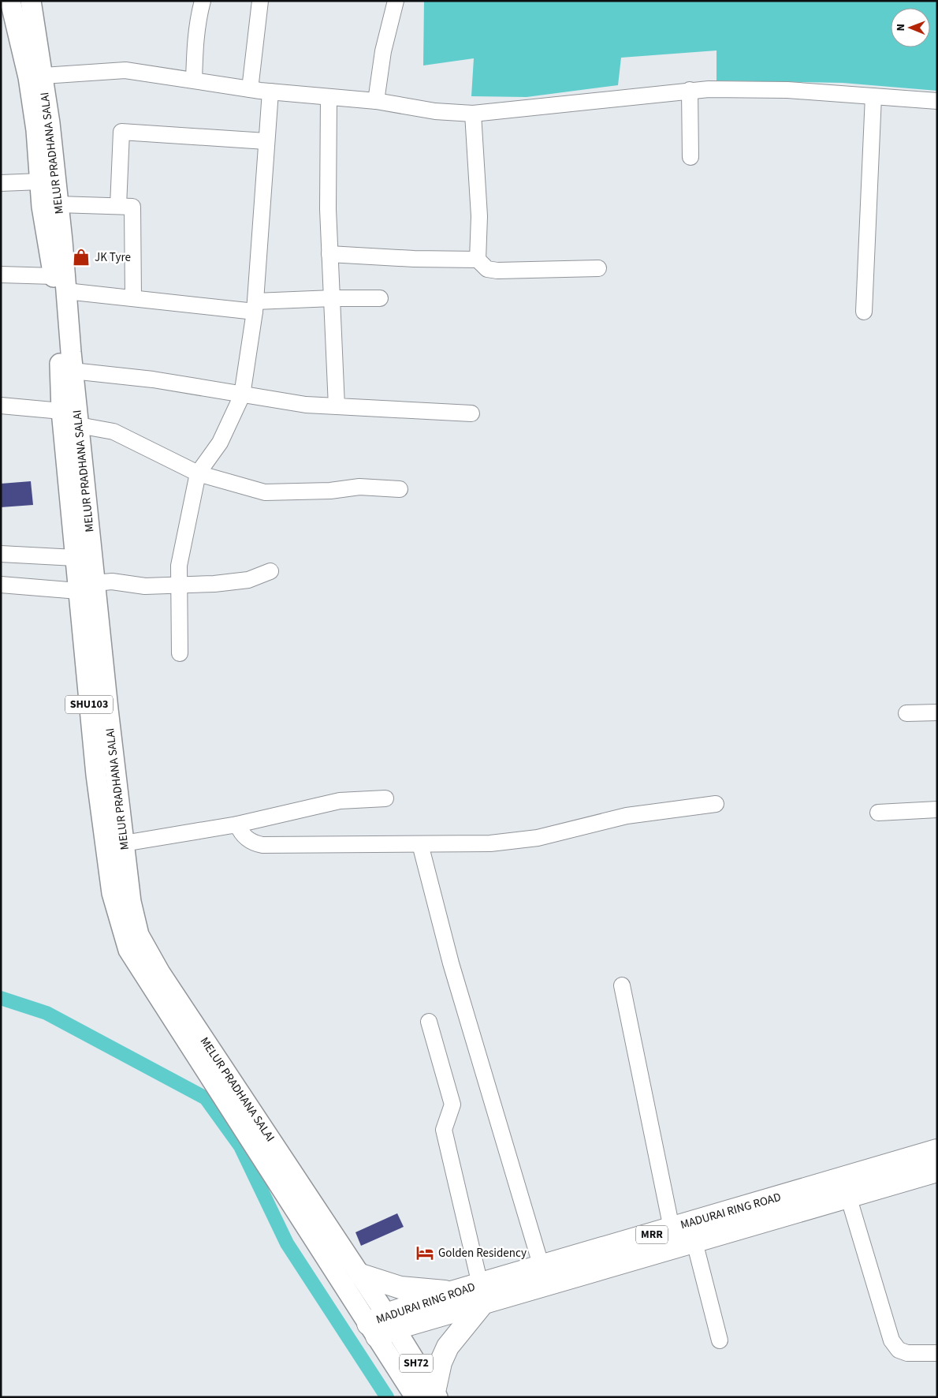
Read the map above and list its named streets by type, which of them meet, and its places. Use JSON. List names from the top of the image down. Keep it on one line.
{"streets":{"highway":["MADURAI RING ROAD","MRR"],"main road":["MELUR PRADHANA SALAI","SHU103","SH72"]},"crossings":[["MELUR PRADHANA SALAI","MADURAI RING ROAD"]],"places":{"shop":["JK Tyre"],"hotel":["Golden Residency"]},"north":"left"}
